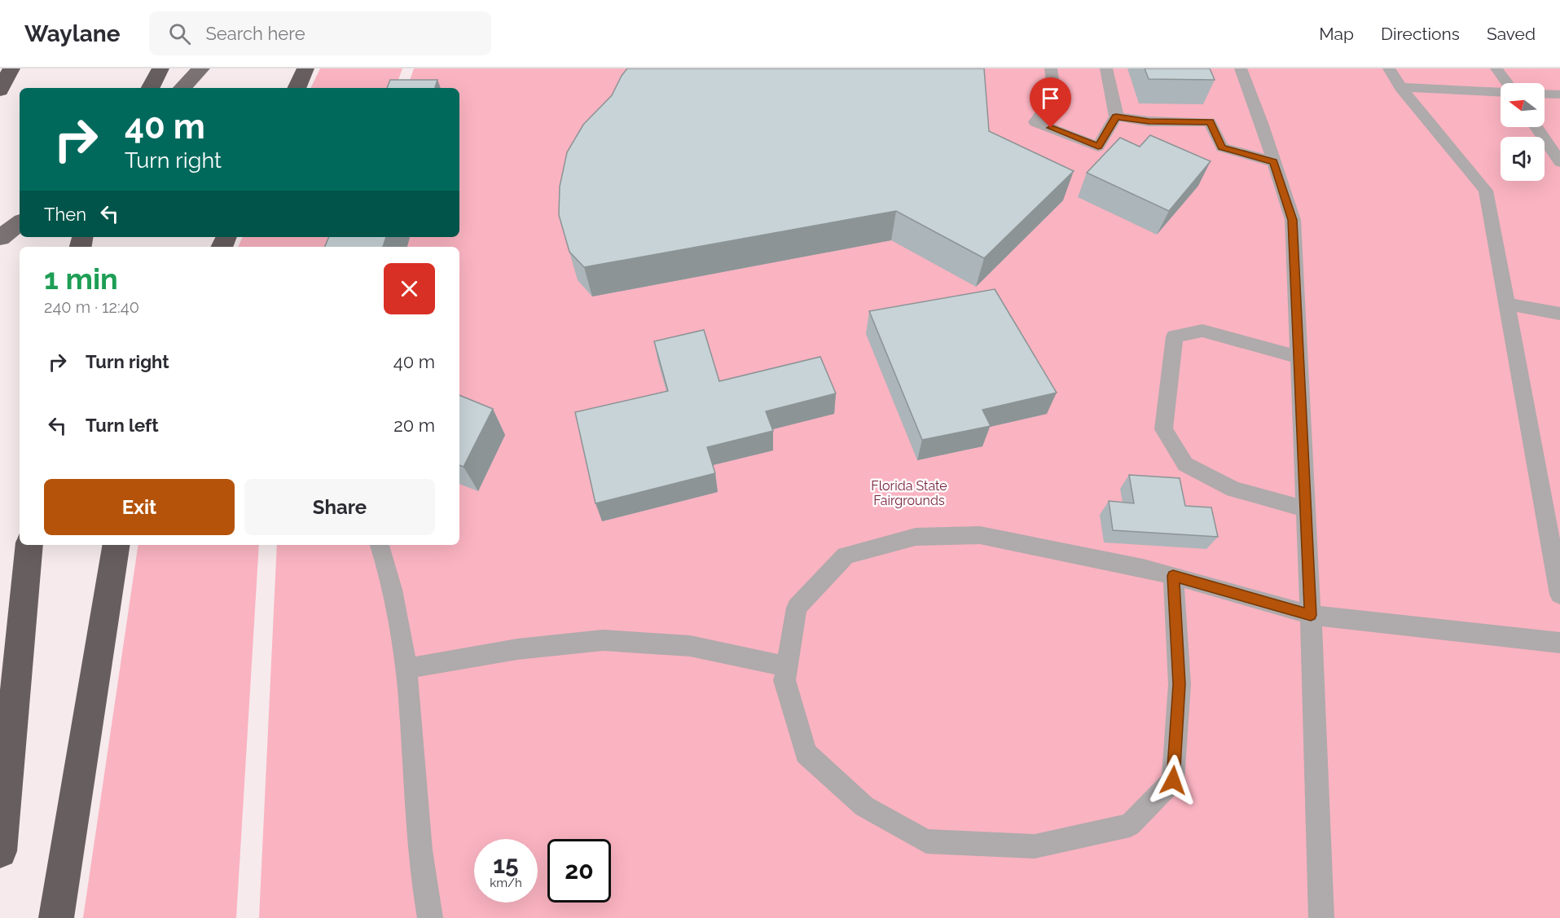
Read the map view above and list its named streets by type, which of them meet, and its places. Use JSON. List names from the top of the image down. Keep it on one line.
{"parks":["Florida State Fairgrounds"],"north":"left","page":{"header":"Waylane","search":"Search here","nav":["Map","Directions","Saved"],"turn":["40 m","Turn right"],"then":"Then","heading":["1 min","240 m · 12:40"],"list":[{"name":"Turn right","value":"40 m"},{"name":"Turn left","value":"20 m"}],"buttons":["Exit","Share"],"speed":"15 km/h","limit":"20"}}
